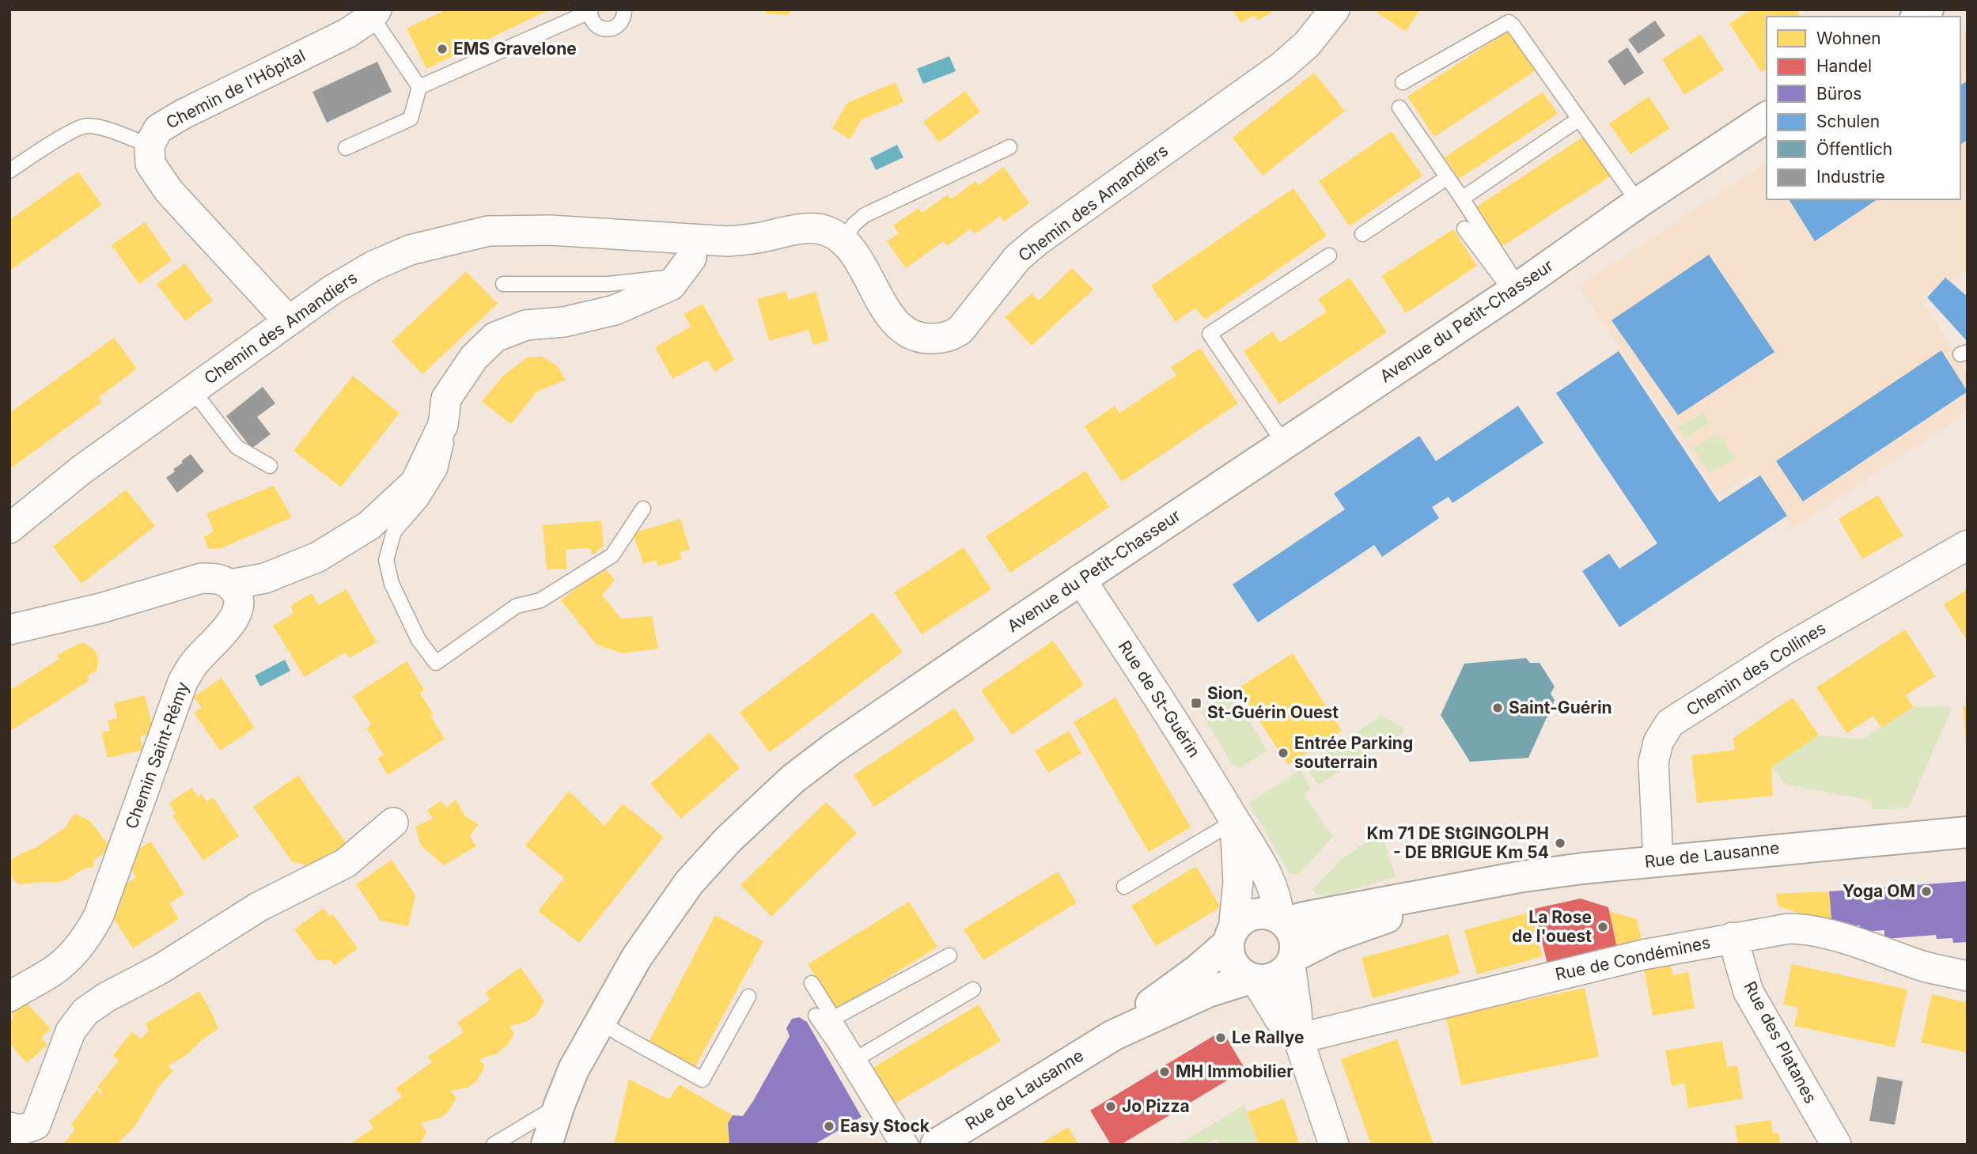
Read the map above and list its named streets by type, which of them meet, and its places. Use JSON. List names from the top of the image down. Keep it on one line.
{"streets":{"street":["Chemin de l'Hôpital","Chemin des Amandiers","Avenue du Petit-Chasseur","Chemin des Collines","Rue de St-Guérin","Chemin Saint-Rémy","Rue de Lausanne","Rue de Condémines","Rue des Platanes"]},"crossings":[["Avenue du Petit-Chasseur","Rue de St-Guérin"],["Chemin des Collines","Rue de Lausanne"],["Rue de St-Guérin","Rue de Lausanne"],["Rue de Condémines","Rue des Platanes"]],"places":{"other":["EMS Gravelone","Saint-Guérin","Entrée Parking souterrain","Km 71 DE StGINGOLPH - DE BRIGUE Km 54","Yoga OM","La Rose de l'ouest","Le Rallye","MH Immobilier","Jo Pizza","Easy Stock"],"transit":["Sion, St-Guérin Ouest"]},"legend":["Wohnen","Handel","Büros","Schulen","Öffentlich","Industrie"]}
